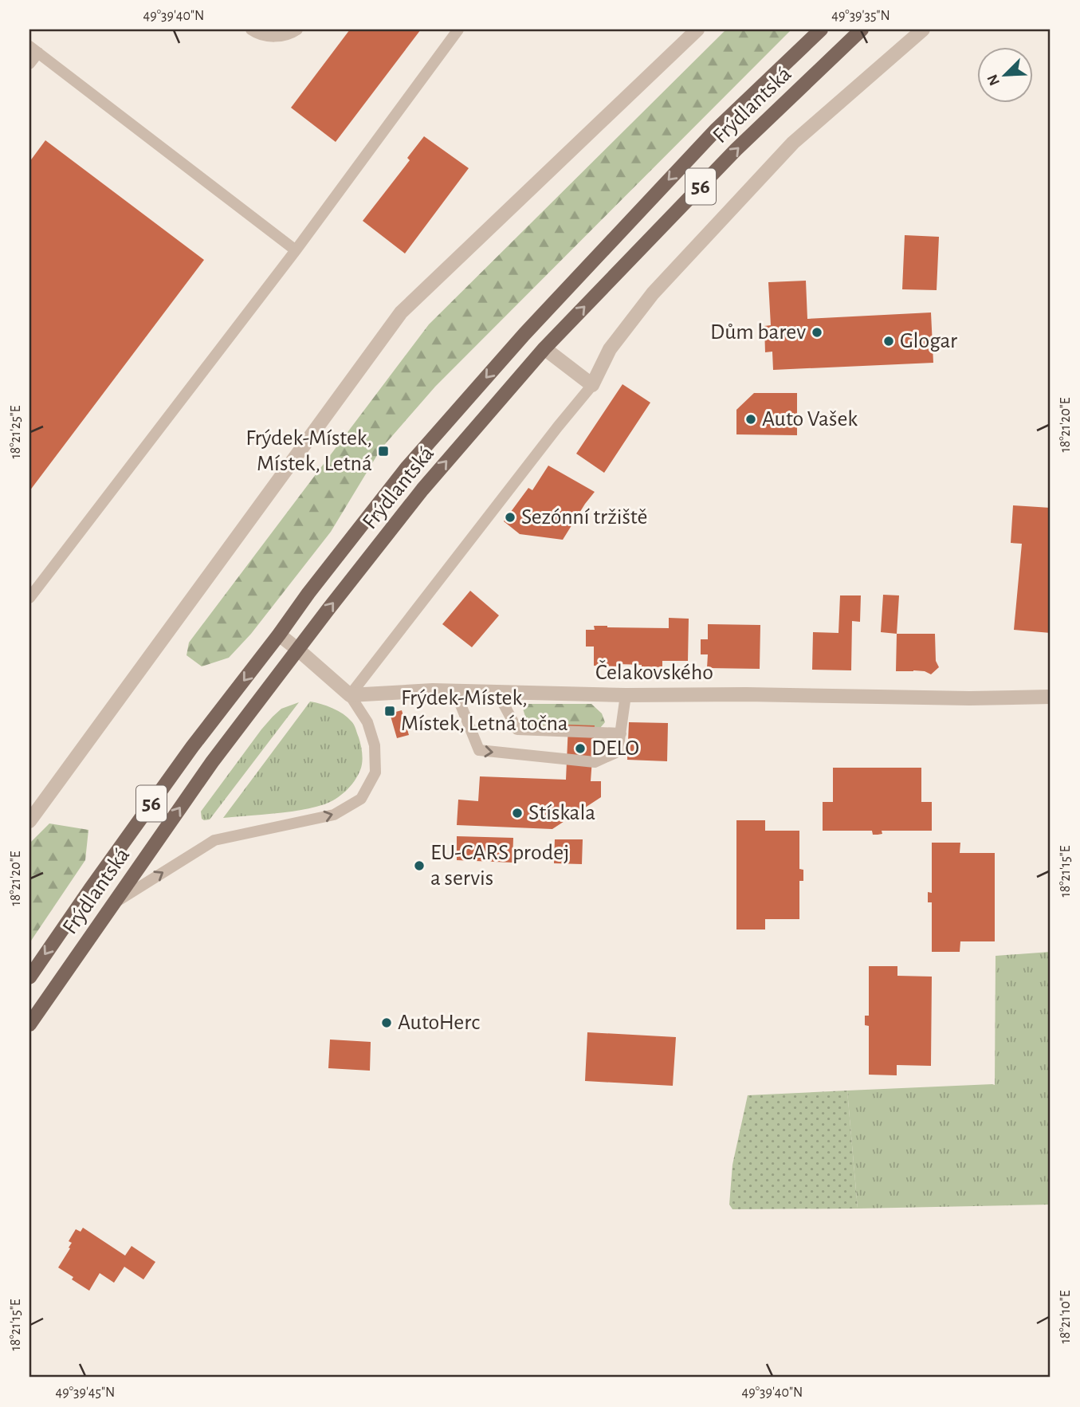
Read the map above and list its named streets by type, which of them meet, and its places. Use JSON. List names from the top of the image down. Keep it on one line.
{"streets":{"main road":["Frýdlantská","56"],"street":["Čelakovského"]},"places":{"other":["Dům barev","Glogar","Auto Vašek","Sezónní tržiště","DELO","Stískala","EU-CARS prodej a servis","AutoHerc"],"transit":["Frýdek-Místek, Místek, Letná","Frýdek-Místek, Místek, Letná točna"]},"north":"bottom left","coordinates":["49°39'40\"N","49°39'35\"N","18°21'20\"E","18°21'25\"E","18°21'15\"E","18°21'10\"E","49°39'45\"N"]}
